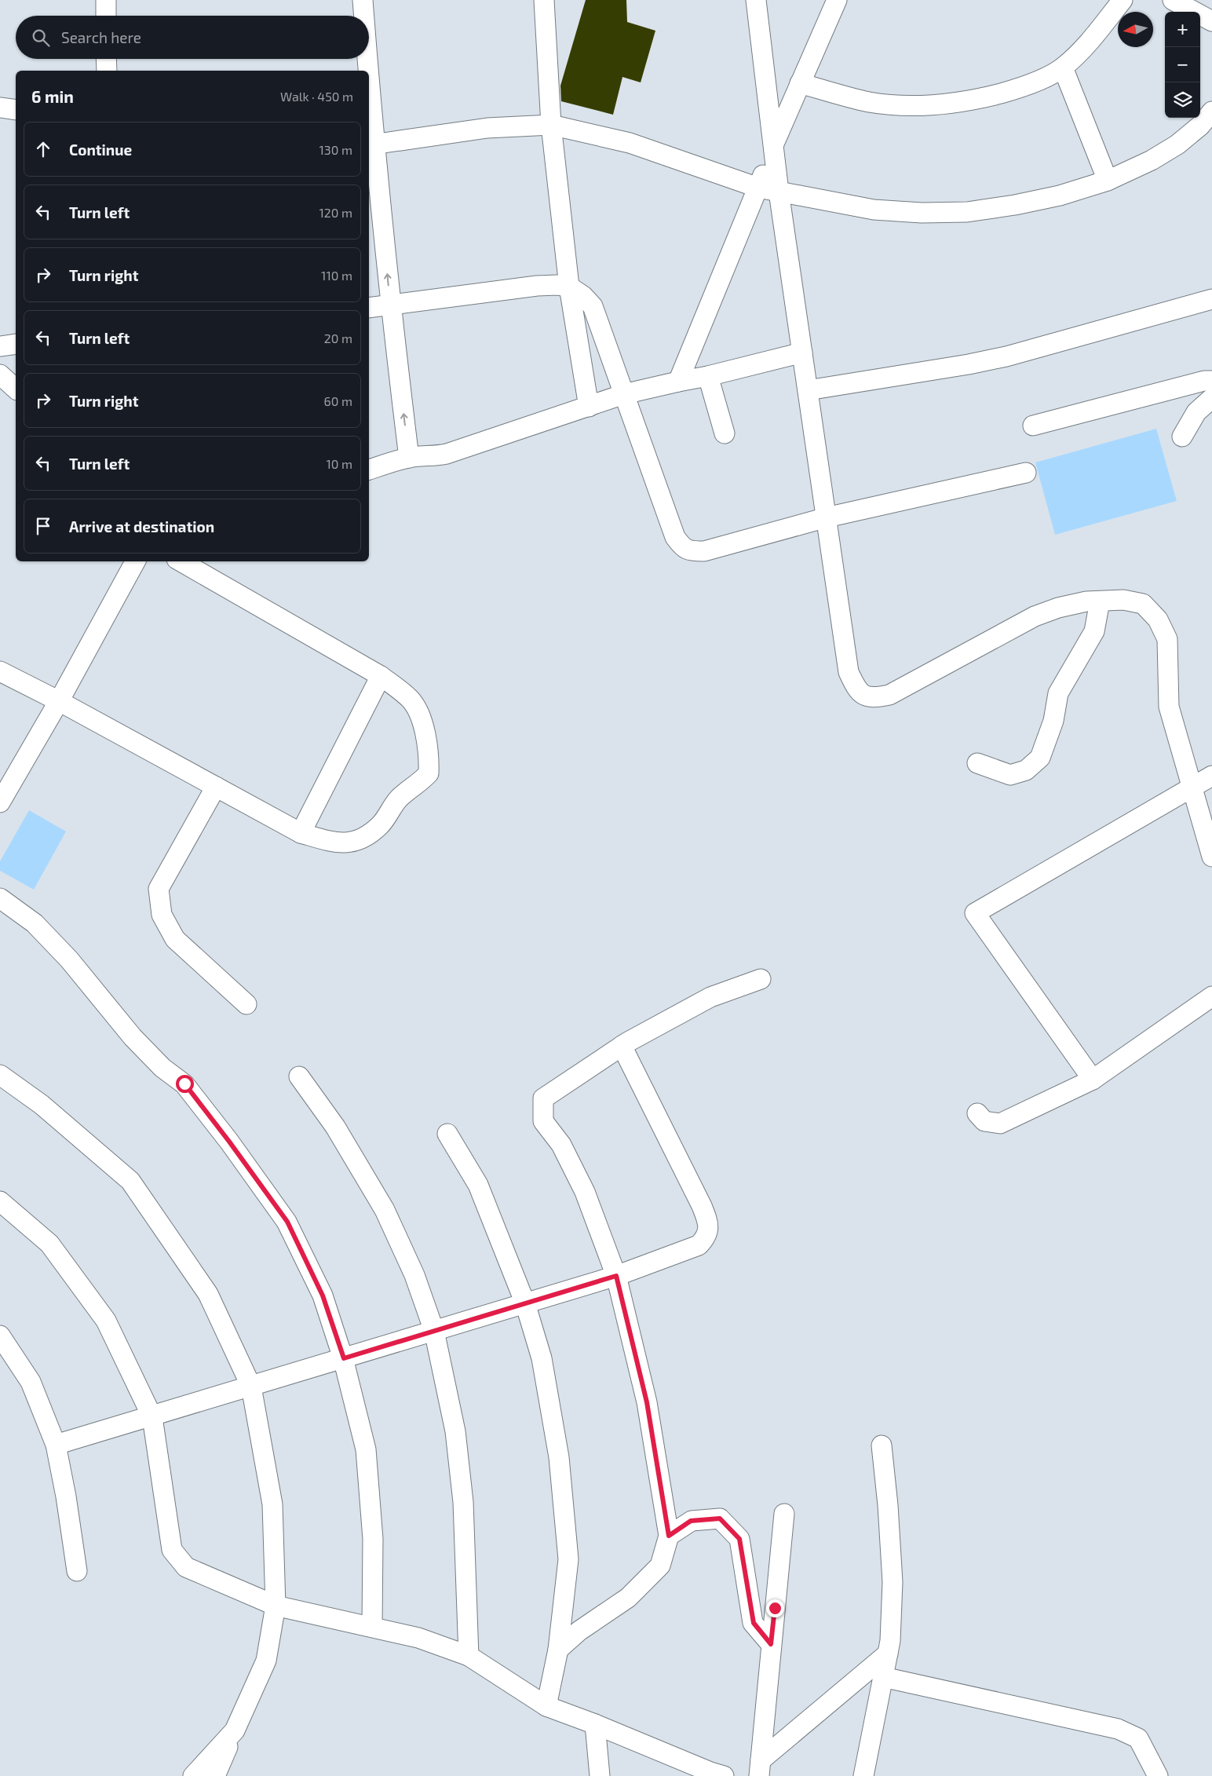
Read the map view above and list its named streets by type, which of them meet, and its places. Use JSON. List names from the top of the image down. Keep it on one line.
{"north":"left","page":{"map_buttons":["+","−"],"search":"Search here","heading":["6 min","Walk · 450 m"],"list":[["Continue","130 m"],["Turn left","120 m"],["Turn right","110 m"],["Turn left","20 m"],["Turn right","60 m"],["Turn left","10 m"],"Arrive at destination"]}}
